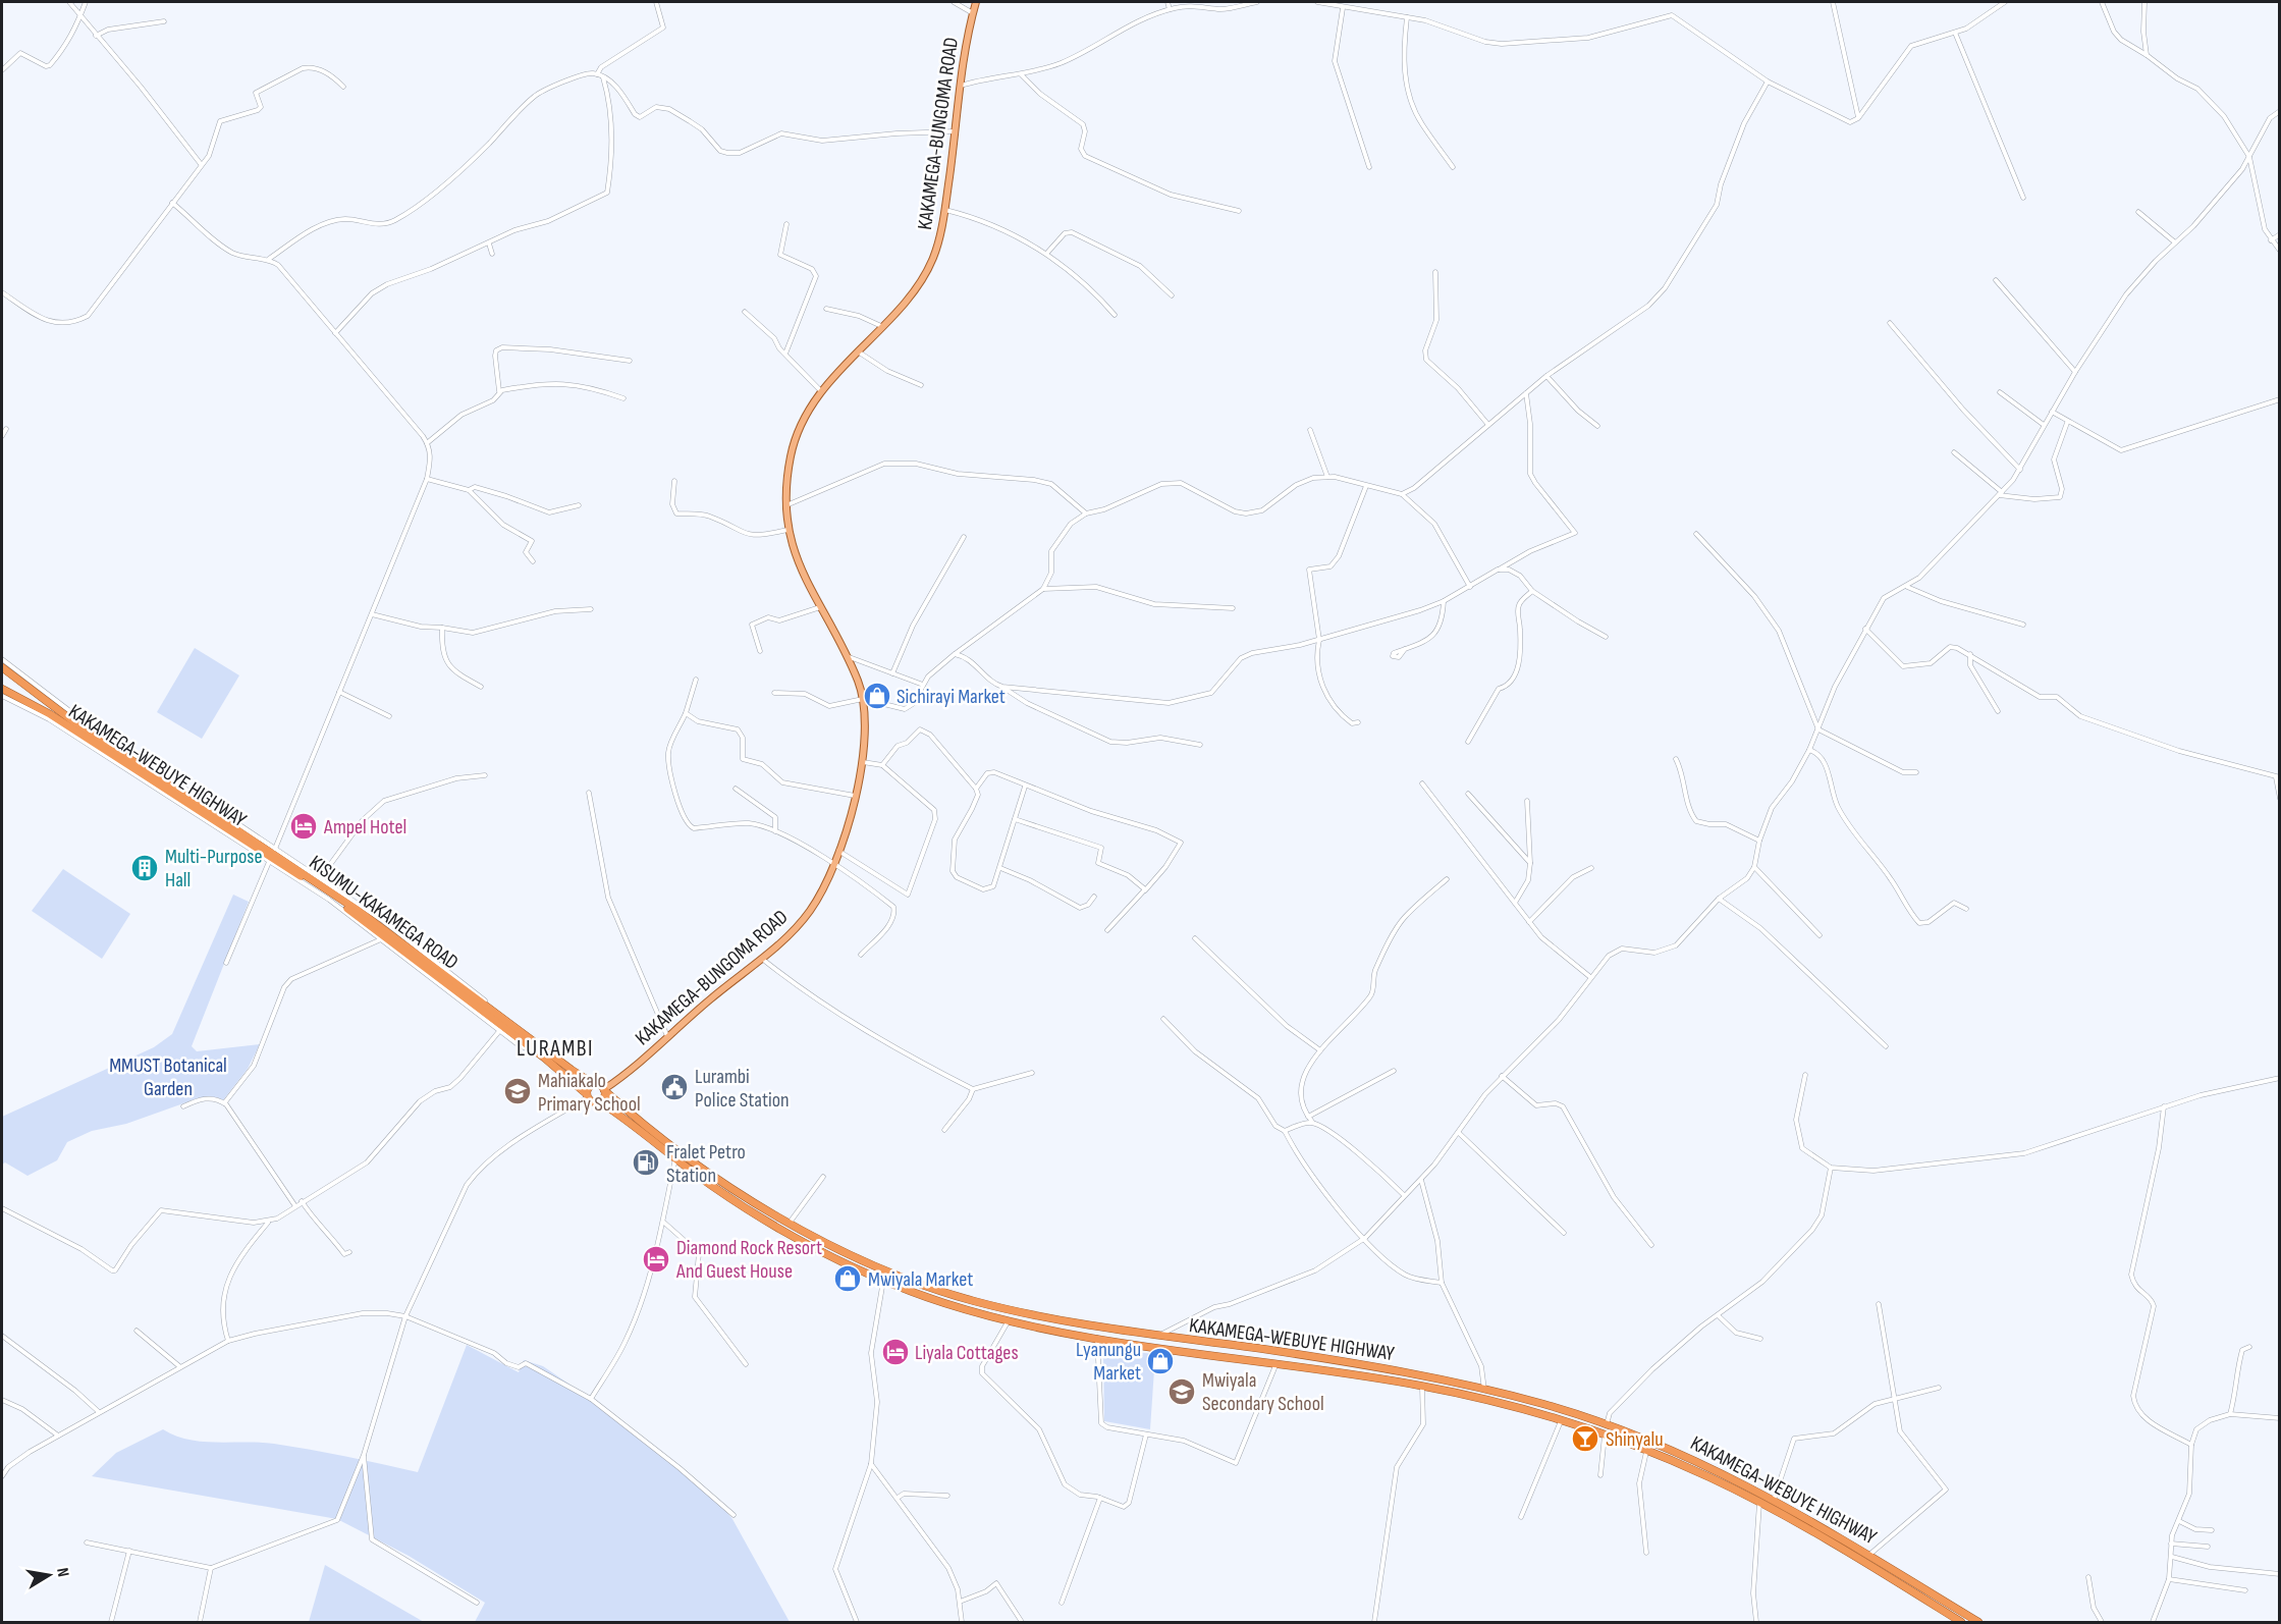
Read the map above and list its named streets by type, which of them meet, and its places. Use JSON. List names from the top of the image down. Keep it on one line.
{"streets":{"highway":["KAKAMEGA-WEBUYE HIGHWAY","KISUMU-KAKAMEGA ROAD"],"main road":["KAKAMEGA-BUNGOMA ROAD"]},"crossings":[["KAKAMEGA-BUNGOMA ROAD","KAKAMEGA-WEBUYE HIGHWAY"],["KAKAMEGA-BUNGOMA ROAD","KISUMU-KAKAMEGA ROAD"],["KAKAMEGA-WEBUYE HIGHWAY","KISUMU-KAKAMEGA ROAD"]],"districts":["LURAMBI"],"parks":["MMUST Botanical Garden"],"places":{"shop":["Sichirayi Market","Mwiyala Market","Lyanungu Market"],"hotel":["Ampel Hotel","Diamond Rock Resort And Guest House","Liyala Cottages"],"building":["Multi-Purpose Hall"],"public building":["Lurambi Police Station"],"school or university":["Mahiakalo Primary School","Mwiyala Secondary School"],"fuel station":["Fralet Petro Station"],"bar":["Shinyalu"]},"north":"right"}
